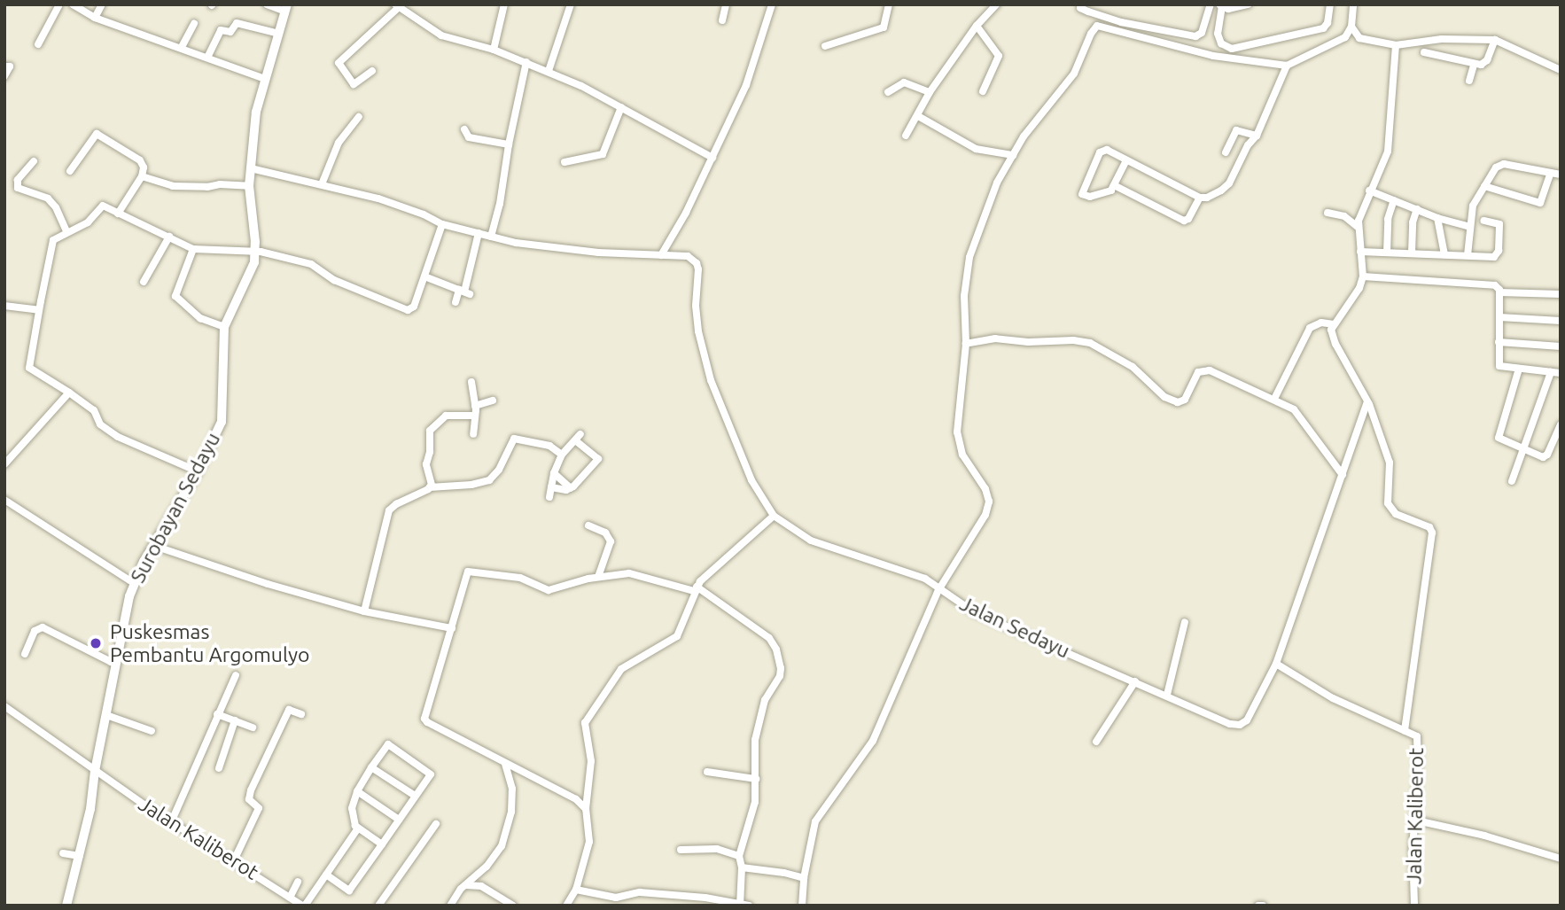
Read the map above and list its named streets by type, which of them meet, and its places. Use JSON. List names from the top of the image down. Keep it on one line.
{"streets":{"main road":["Surobayan Sedayu"],"street":["Jalan Sedayu","Jalan Kaliberot"]},"crossings":[["Surobayan Sedayu","Jalan Kaliberot"],["Jalan Sedayu","Jalan Kaliberot"]],"places":["Puskesmas Pembantu Argomulyo"]}
